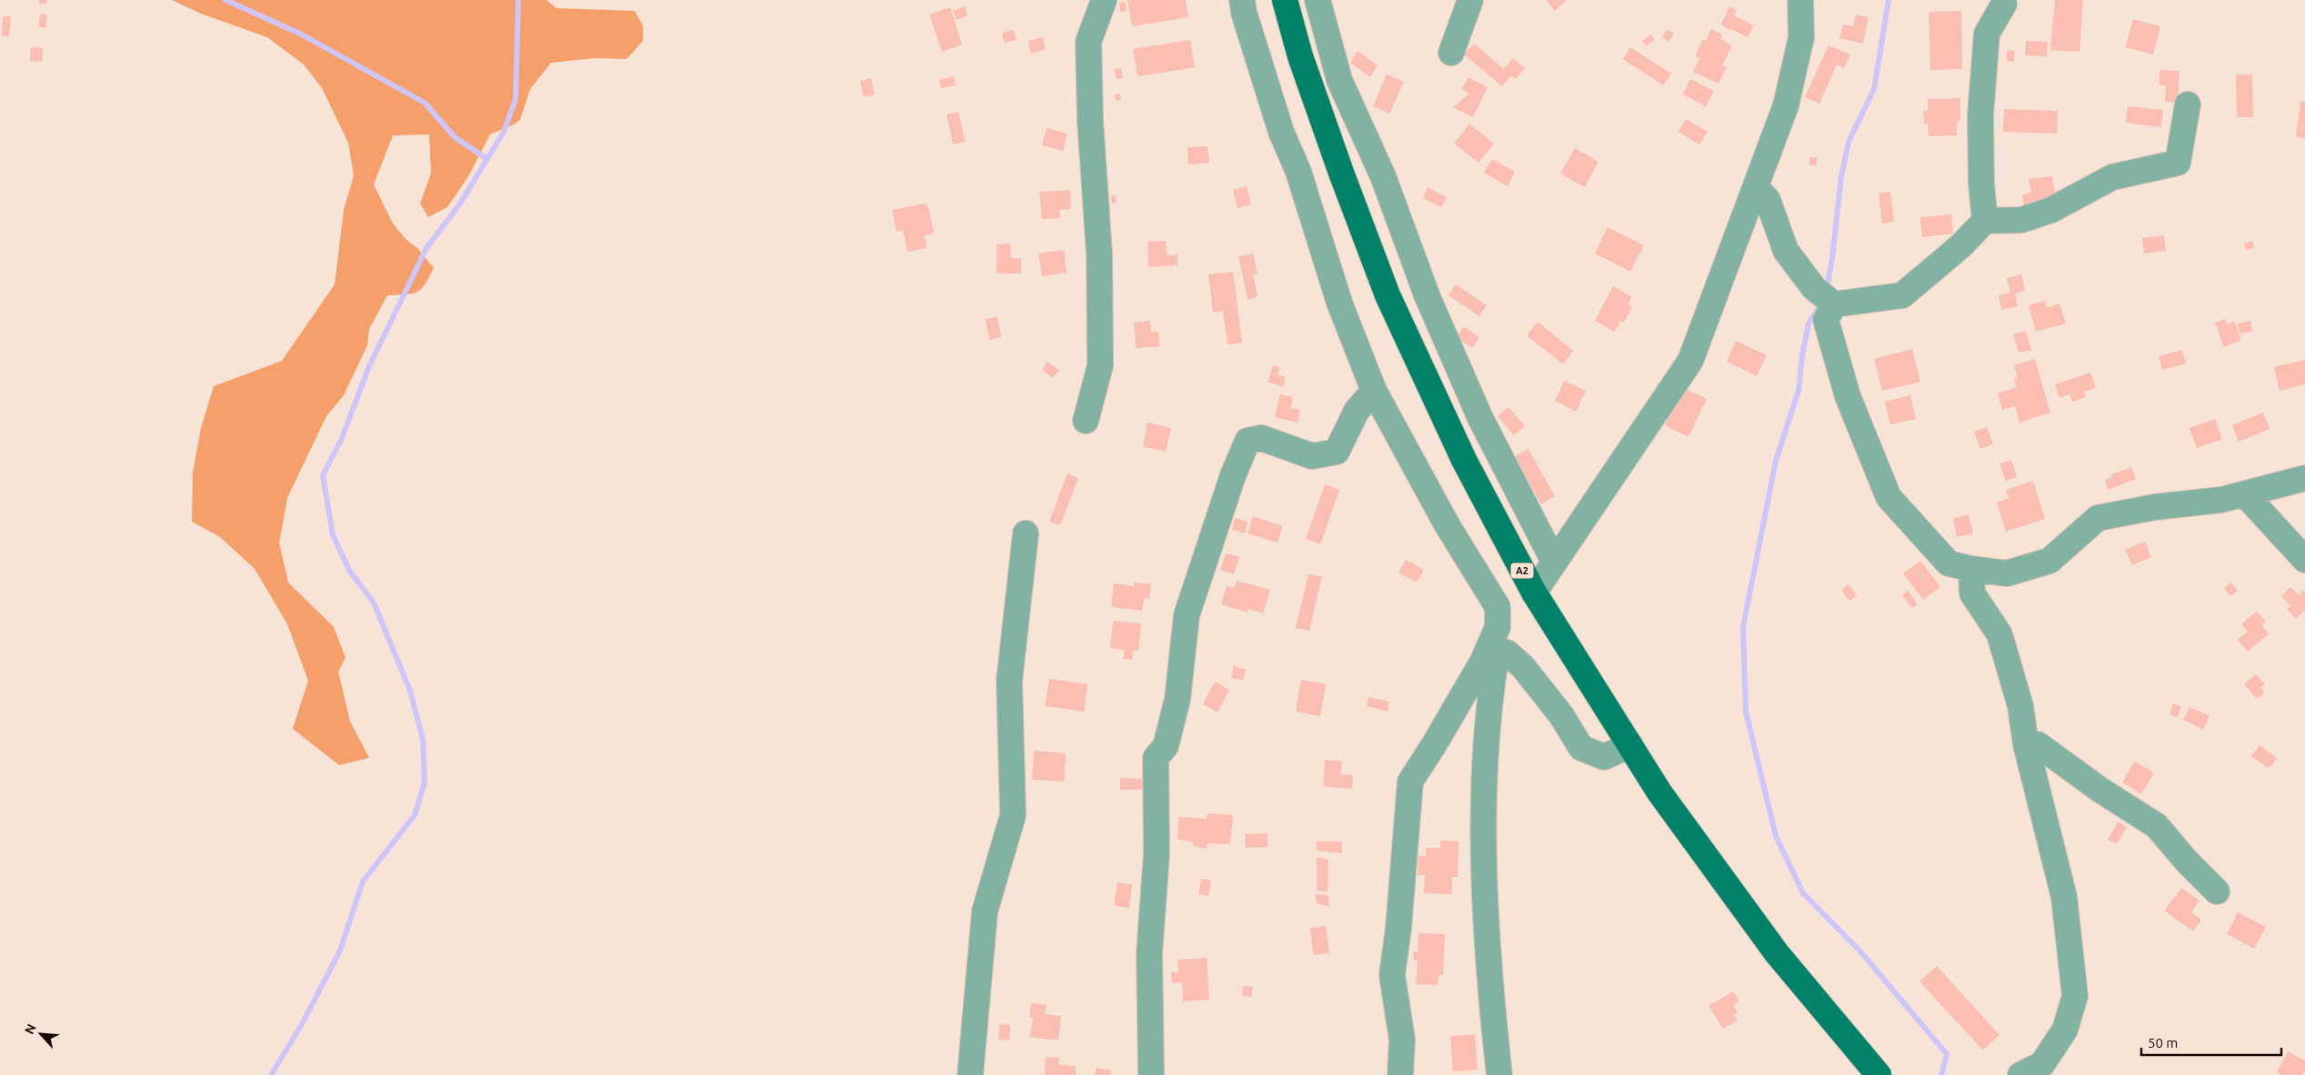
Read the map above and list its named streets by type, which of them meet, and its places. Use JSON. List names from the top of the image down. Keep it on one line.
{"streets":{"main road":["A2"]},"scale_bar":"50 m","north":"top left"}
